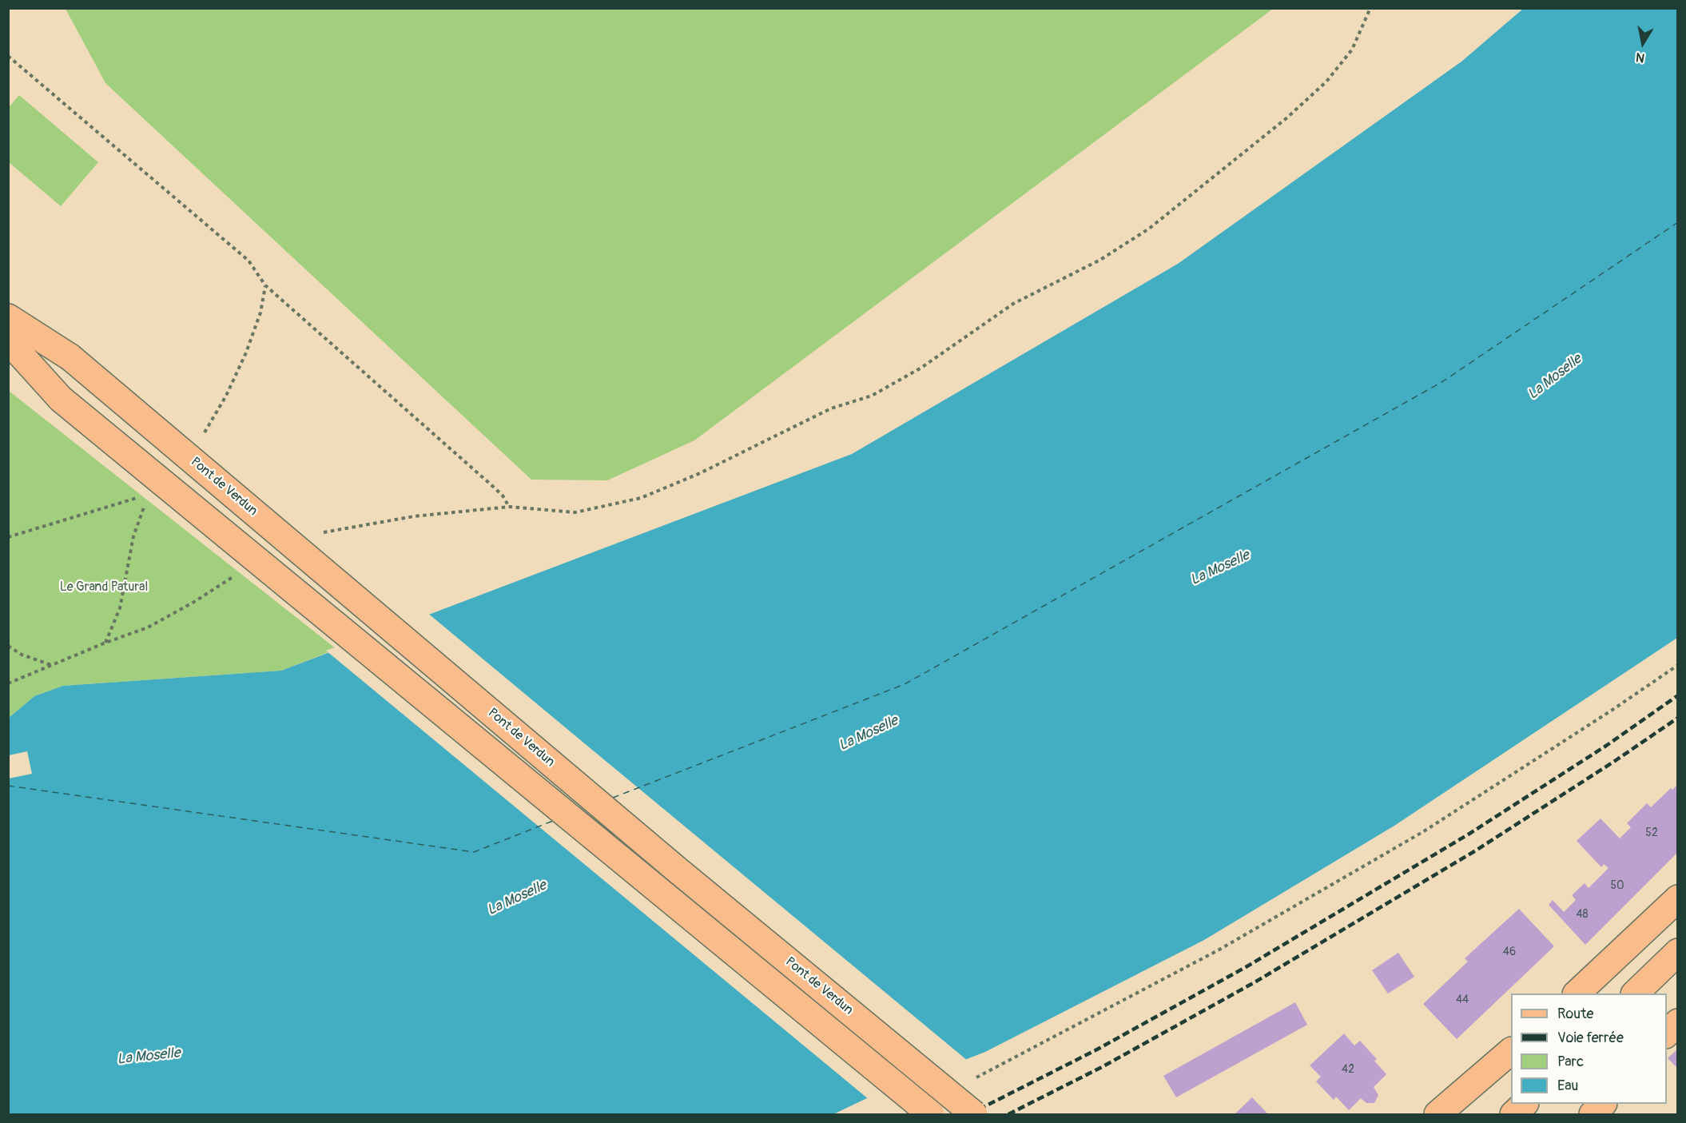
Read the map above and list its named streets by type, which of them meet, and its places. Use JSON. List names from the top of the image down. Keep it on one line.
{"streets":{"main road":["Pont de Verdun"]},"water":["La Moselle"],"parks":["Le Grand Patural"],"house_numbers":["52","50","48","46","44","42"],"legend":["Route","Voie ferrée","Parc","Eau"],"north":"bottom"}
